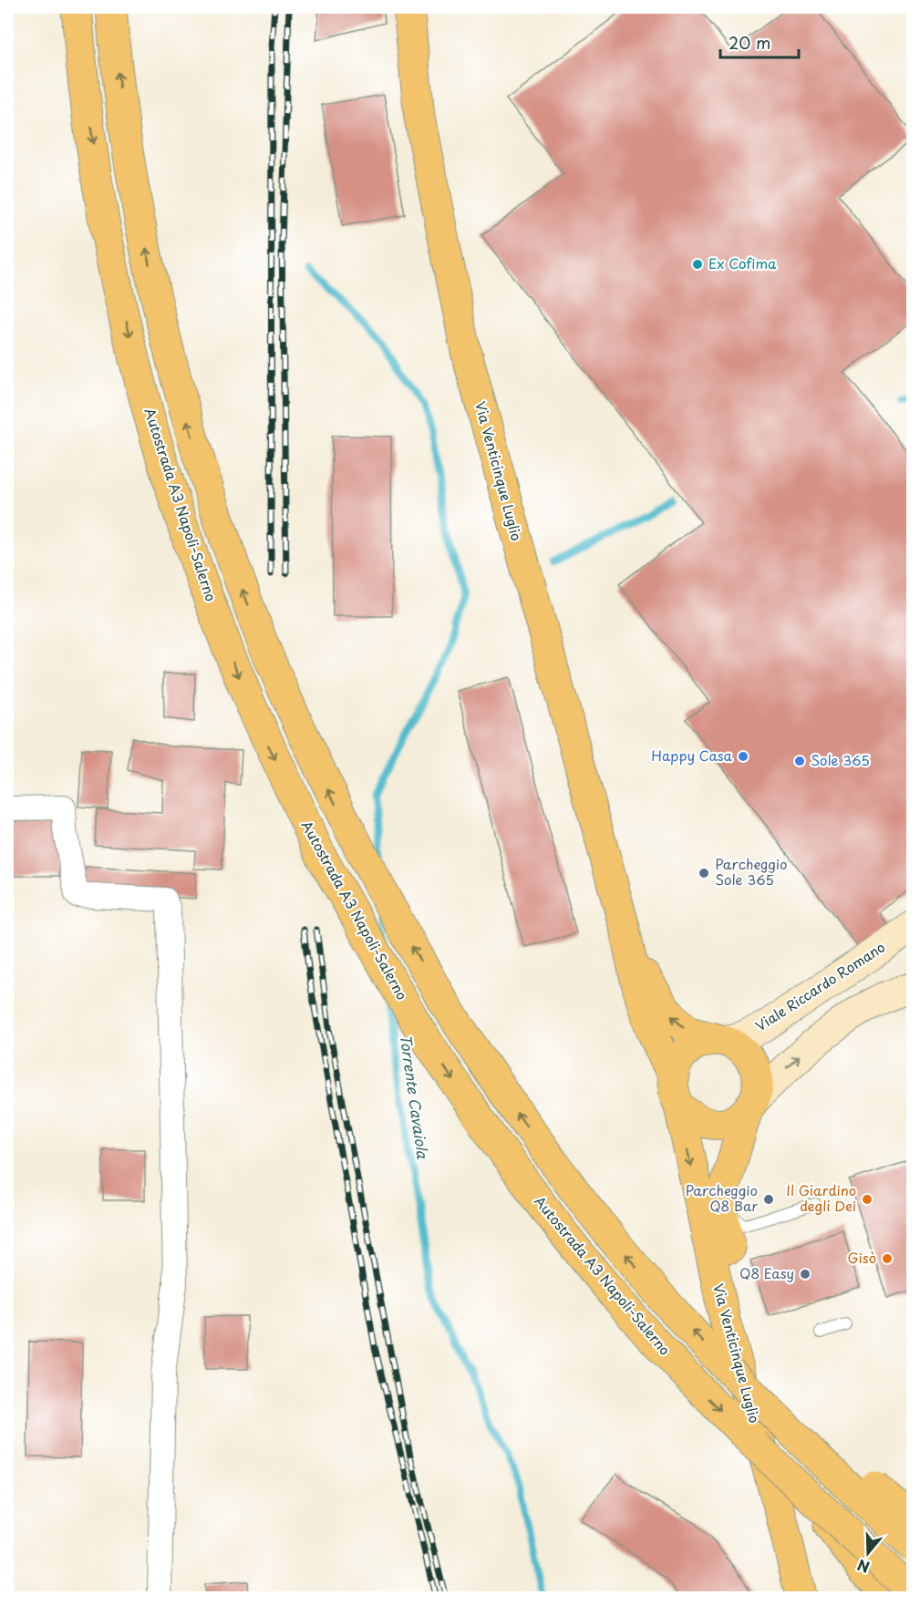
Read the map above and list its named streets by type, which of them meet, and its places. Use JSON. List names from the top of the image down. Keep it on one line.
{"streets":{"main road":["Via Venticinque Luglio","Autostrada A3 Napoli-Salerno","Viale Riccardo Romano"]},"crossings":[["Via Venticinque Luglio","Viale Riccardo Romano"]],"water":["Torrente Cavaiola"],"places":["Ex Cofima","Happy Casa","Sole 365","Parcheggio Sole 365","Parcheggio Q8 Bar","Il Giardino degli Dei","Gisò","Q8 Easy"],"scale_bar":"20 m","north":"bottom"}
